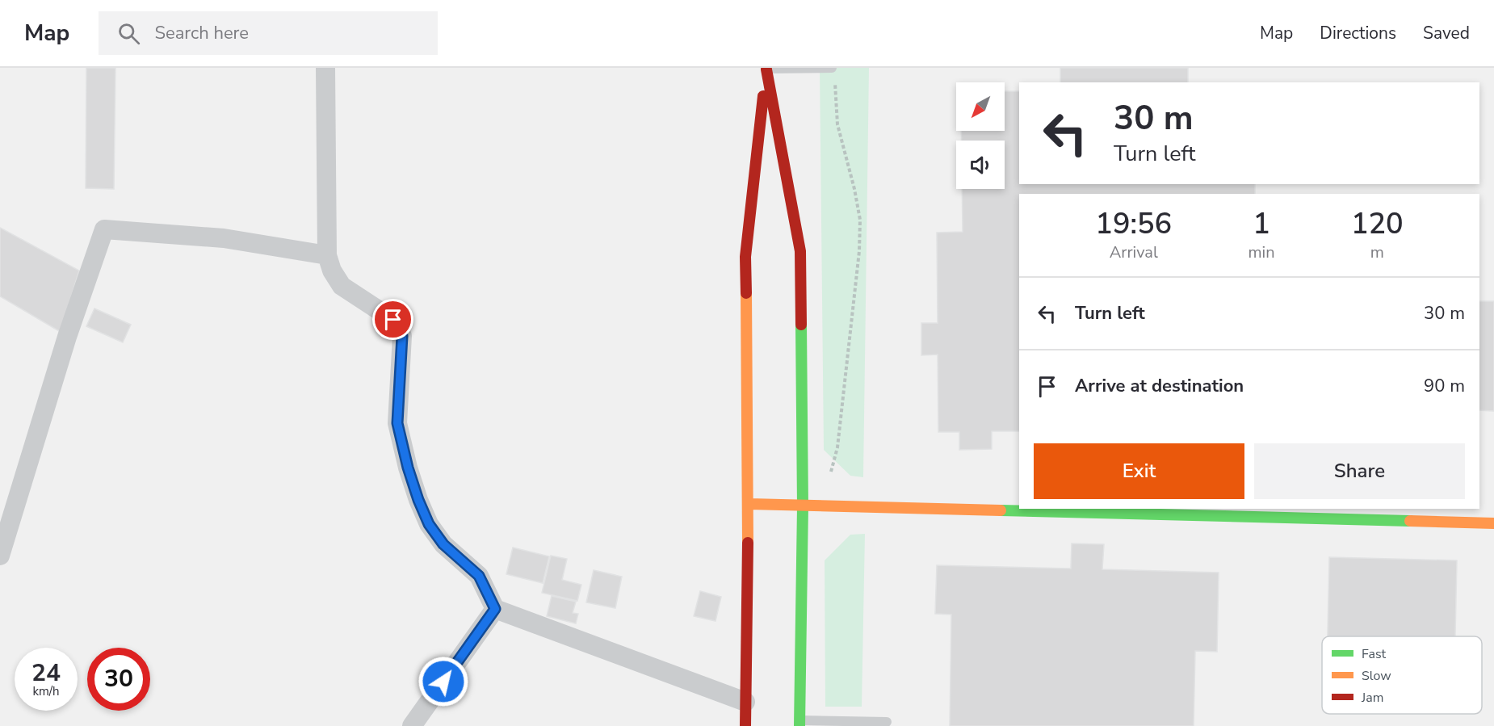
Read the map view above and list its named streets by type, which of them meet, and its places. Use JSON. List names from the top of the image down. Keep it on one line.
{"legend":["Fast","Slow","Jam"],"north":"bottom left","page":{"header":"Map","search":"Search here","nav":["Map","Directions","Saved"],"turn":["30 m","Turn left"],"eta":["19:56","Arrival","1","min","120","m"],"list":[{"name":"Turn left","value":"30 m"},{"name":"Arrive at destination","value":"90 m"}],"buttons":["Exit","Share"],"speed":"24 km/h","limit":"30"}}
